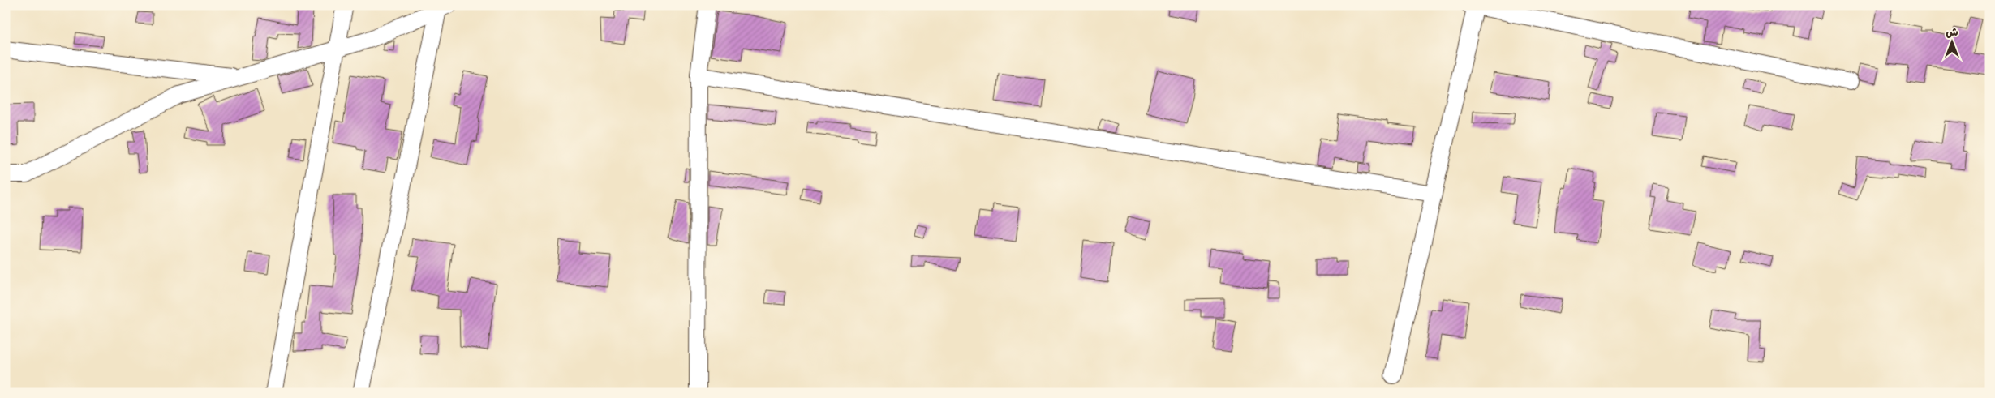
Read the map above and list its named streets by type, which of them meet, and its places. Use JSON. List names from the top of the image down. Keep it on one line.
{"north":"top"}
